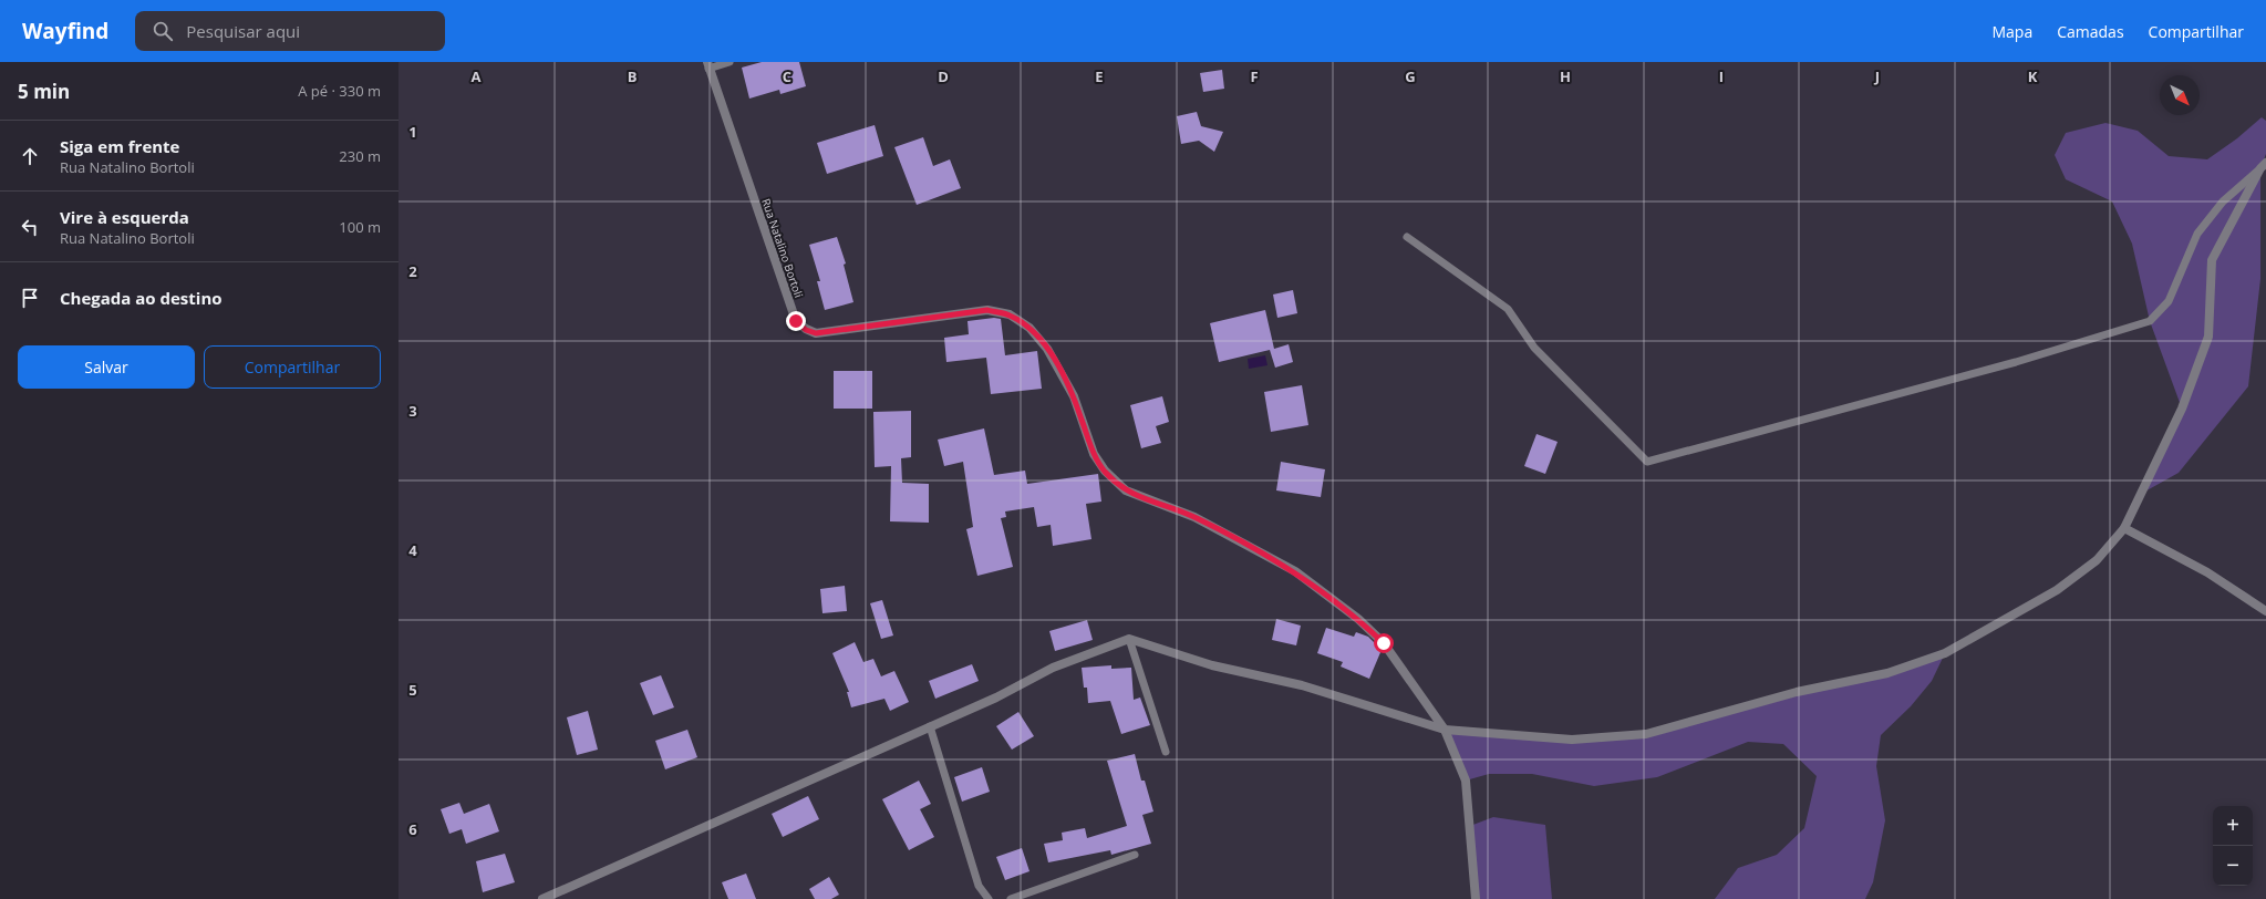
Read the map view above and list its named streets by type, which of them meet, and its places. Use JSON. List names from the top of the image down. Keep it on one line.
{"streets":{"street":["Rua Natalino Bortoli"]},"north":"bottom right","page":{"header":"Wayfind","search":"Pesquisar aqui","nav":["Mapa","Camadas","Compartilhar"],"heading":["5 min","A pé · 330 m"],"list":[["Siga em frente","Rua Natalino Bortoli","230 m"],["Vire à esquerda","Rua Natalino Bortoli","100 m"],"Chegada ao destino"],"buttons":["Salvar","Compartilhar"],"map_buttons":["+","−"]},"grid":{"columns":["A","B","C","D","E","F","G","H","I","J","K"],"rows":["1","2","3","4","5","6"]}}
